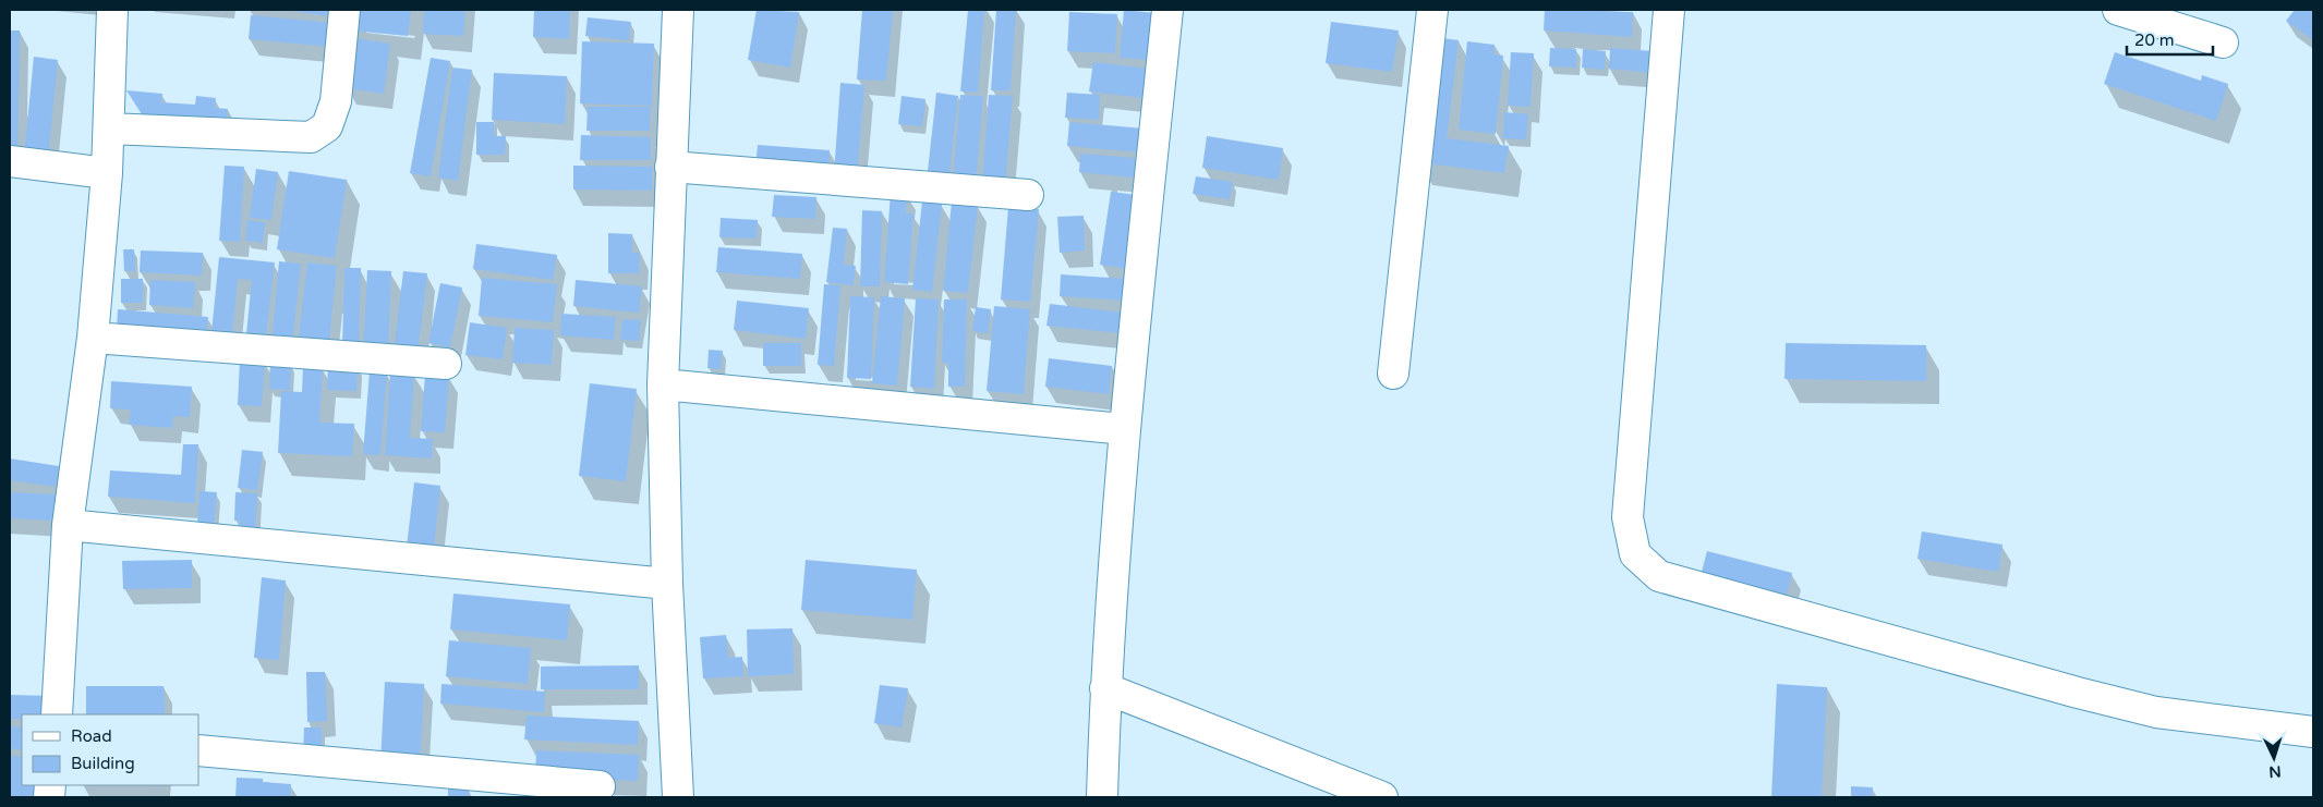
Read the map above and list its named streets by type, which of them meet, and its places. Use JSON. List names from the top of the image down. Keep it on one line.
{"legend":["Road","Building"],"scale_bar":"20 m","north":"bottom"}
